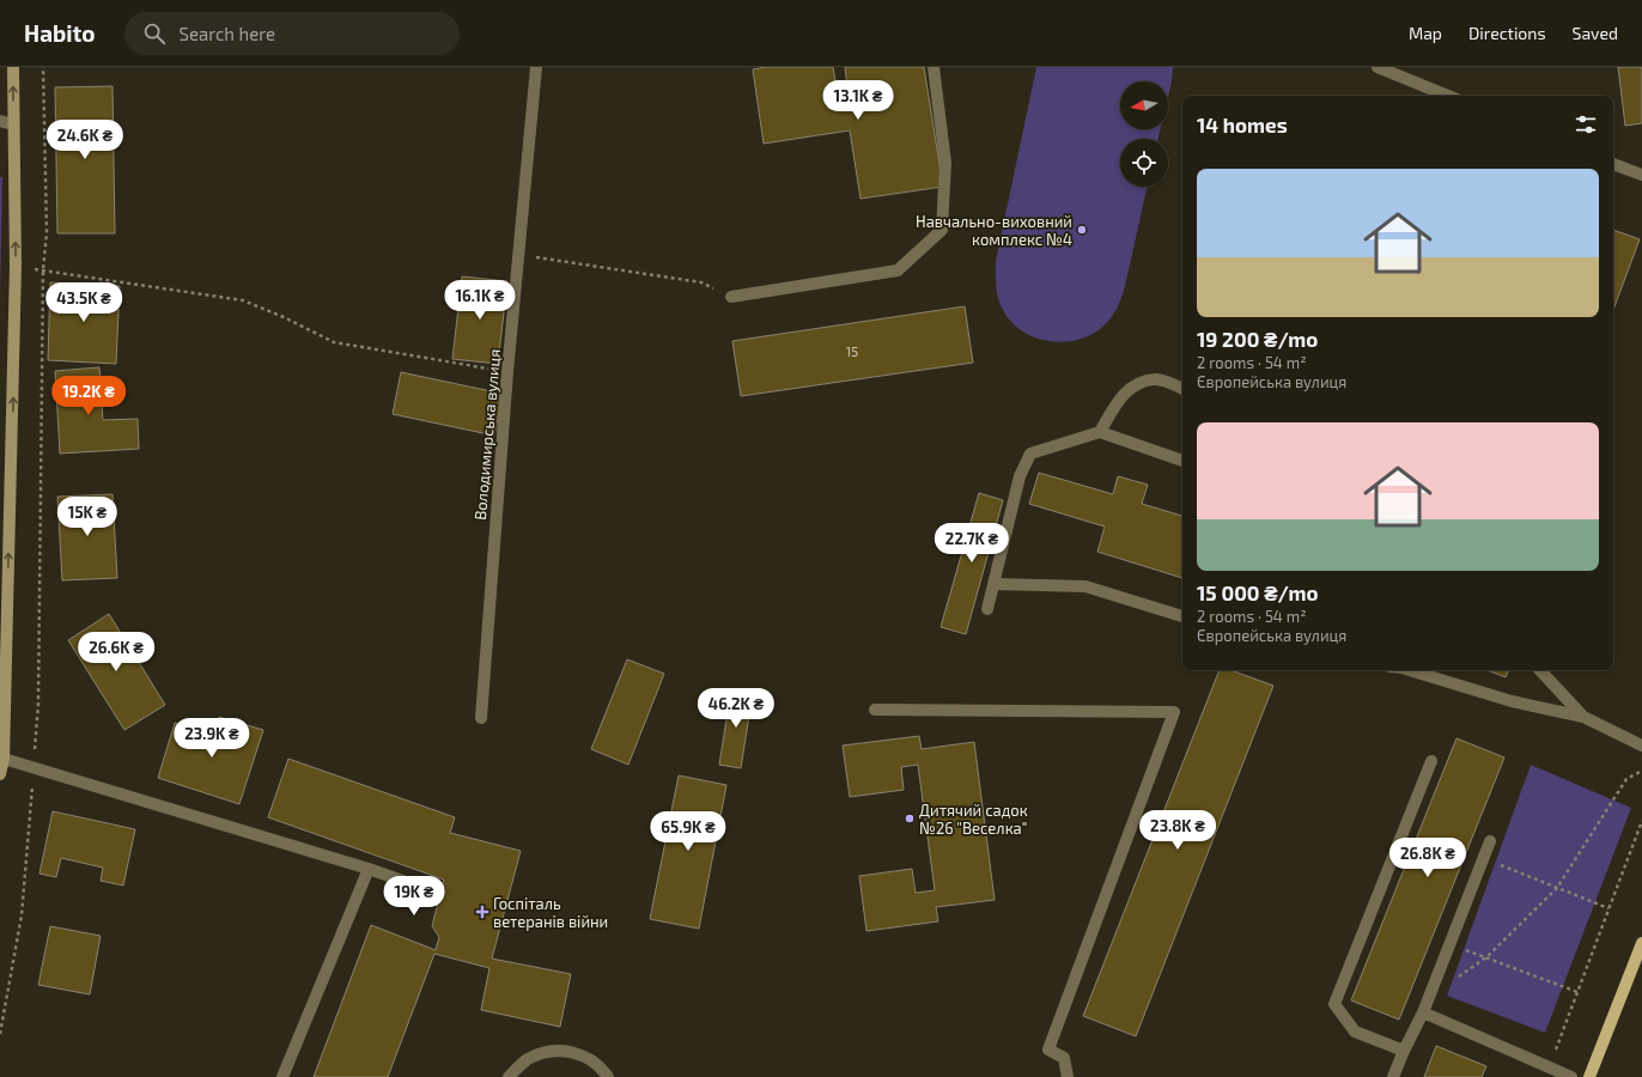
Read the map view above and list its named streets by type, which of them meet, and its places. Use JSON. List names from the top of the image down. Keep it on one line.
{"streets":{"street":["Володимирська вулиця"]},"places":{"other":["Навчально-виховний комплекс №4","Дитячий садок №26 \"Веселка\""],"health":["Госпіталь ветеранів війни"]},"house_numbers":["15"],"north":"left","page":{"header":"Habito","search":"Search here","nav":["Map","Directions","Saved"],"price":["13.1K ₴","24.6K ₴","16.1K ₴","43.5K ₴","19.2K ₴","15K ₴","22.7K ₴","26.6K ₴","46.2K ₴","23.9K ₴","23.8K ₴","65.9K ₴","26.8K ₴","19K ₴"],"heading":"14 homes","list":[{"name":"19 200 ₴/mo","note":"2 rooms · 54 m² · Європейська вулиця"},{"name":"15 000 ₴/mo","note":"2 rooms · 54 m² · Європейська вулиця"}]}}
